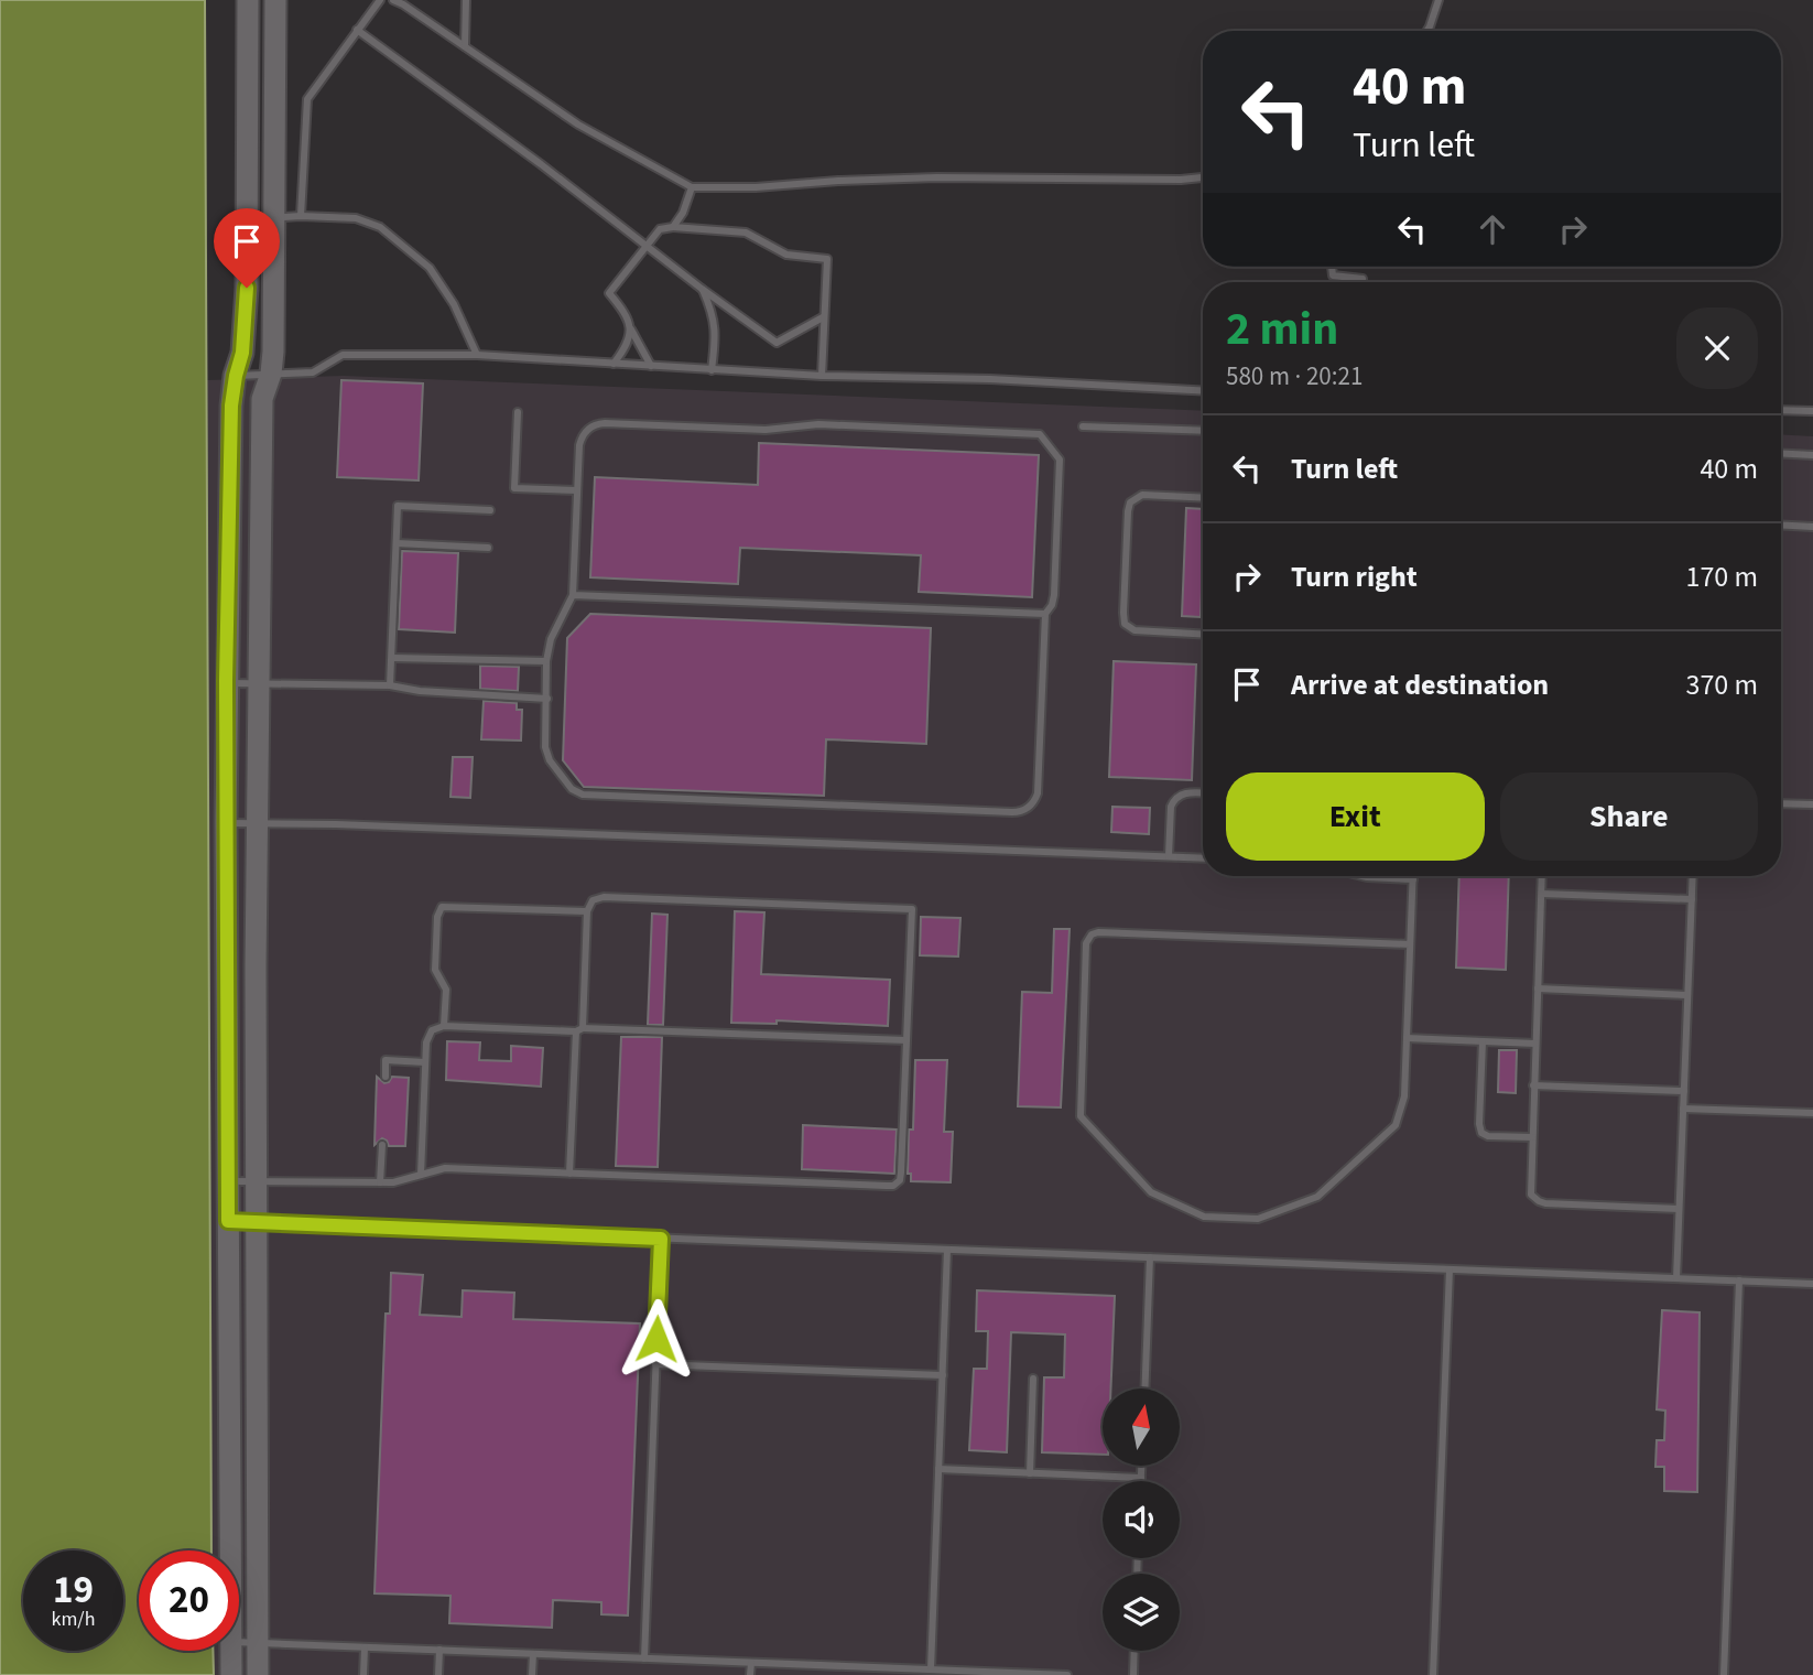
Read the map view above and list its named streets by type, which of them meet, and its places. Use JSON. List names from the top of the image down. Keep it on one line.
{"north":"top","page":{"turn":["40 m","Turn left"],"heading":["2 min","580 m · 20:21"],"list":[{"name":"Turn left","value":"40 m"},{"name":"Turn right","value":"170 m"},{"name":"Arrive at destination","value":"370 m"}],"buttons":["Exit","Share"],"speed":"19 km/h","limit":"20"}}
